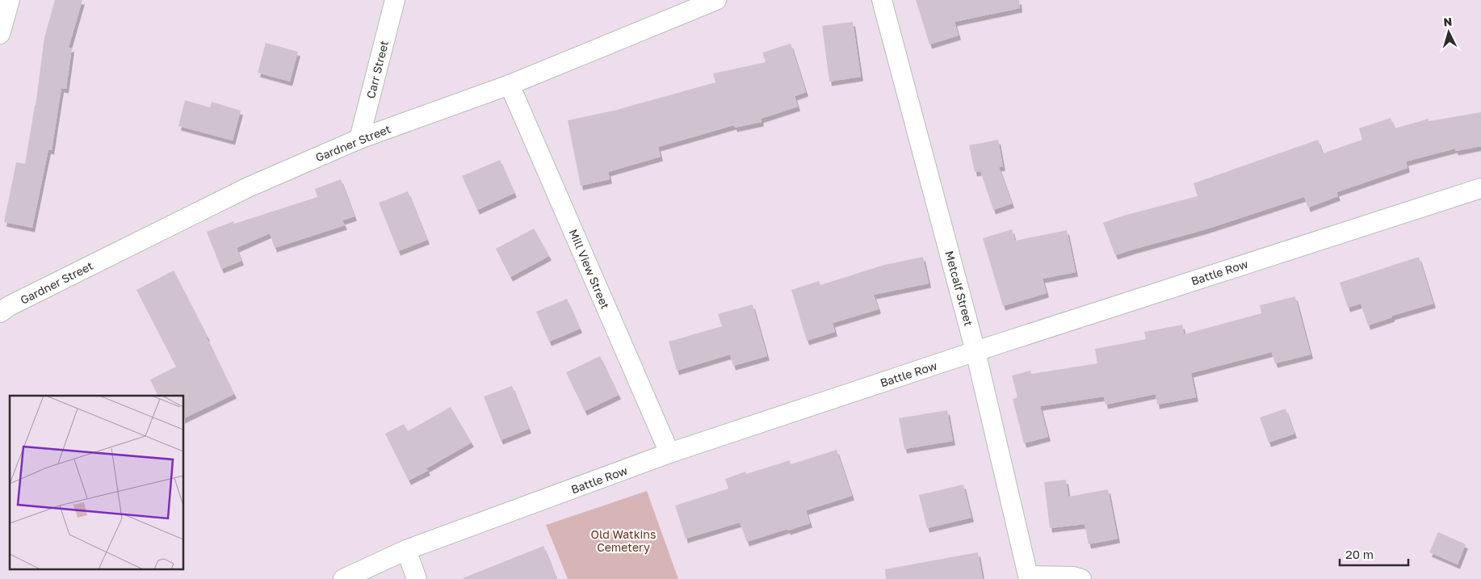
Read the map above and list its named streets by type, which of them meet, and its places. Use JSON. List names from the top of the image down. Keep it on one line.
{"streets":{"street":["Carr Street","Gardner Street","Mill View Street","Battle Row","Metcalf Street"]},"crossings":[["Carr Street","Gardner Street"],["Gardner Street","Mill View Street"],["Mill View Street","Battle Row"],["Battle Row","Metcalf Street"]],"parks":["Old Watkins Cemetery"],"scale_bar":"20 m","north":"top"}
